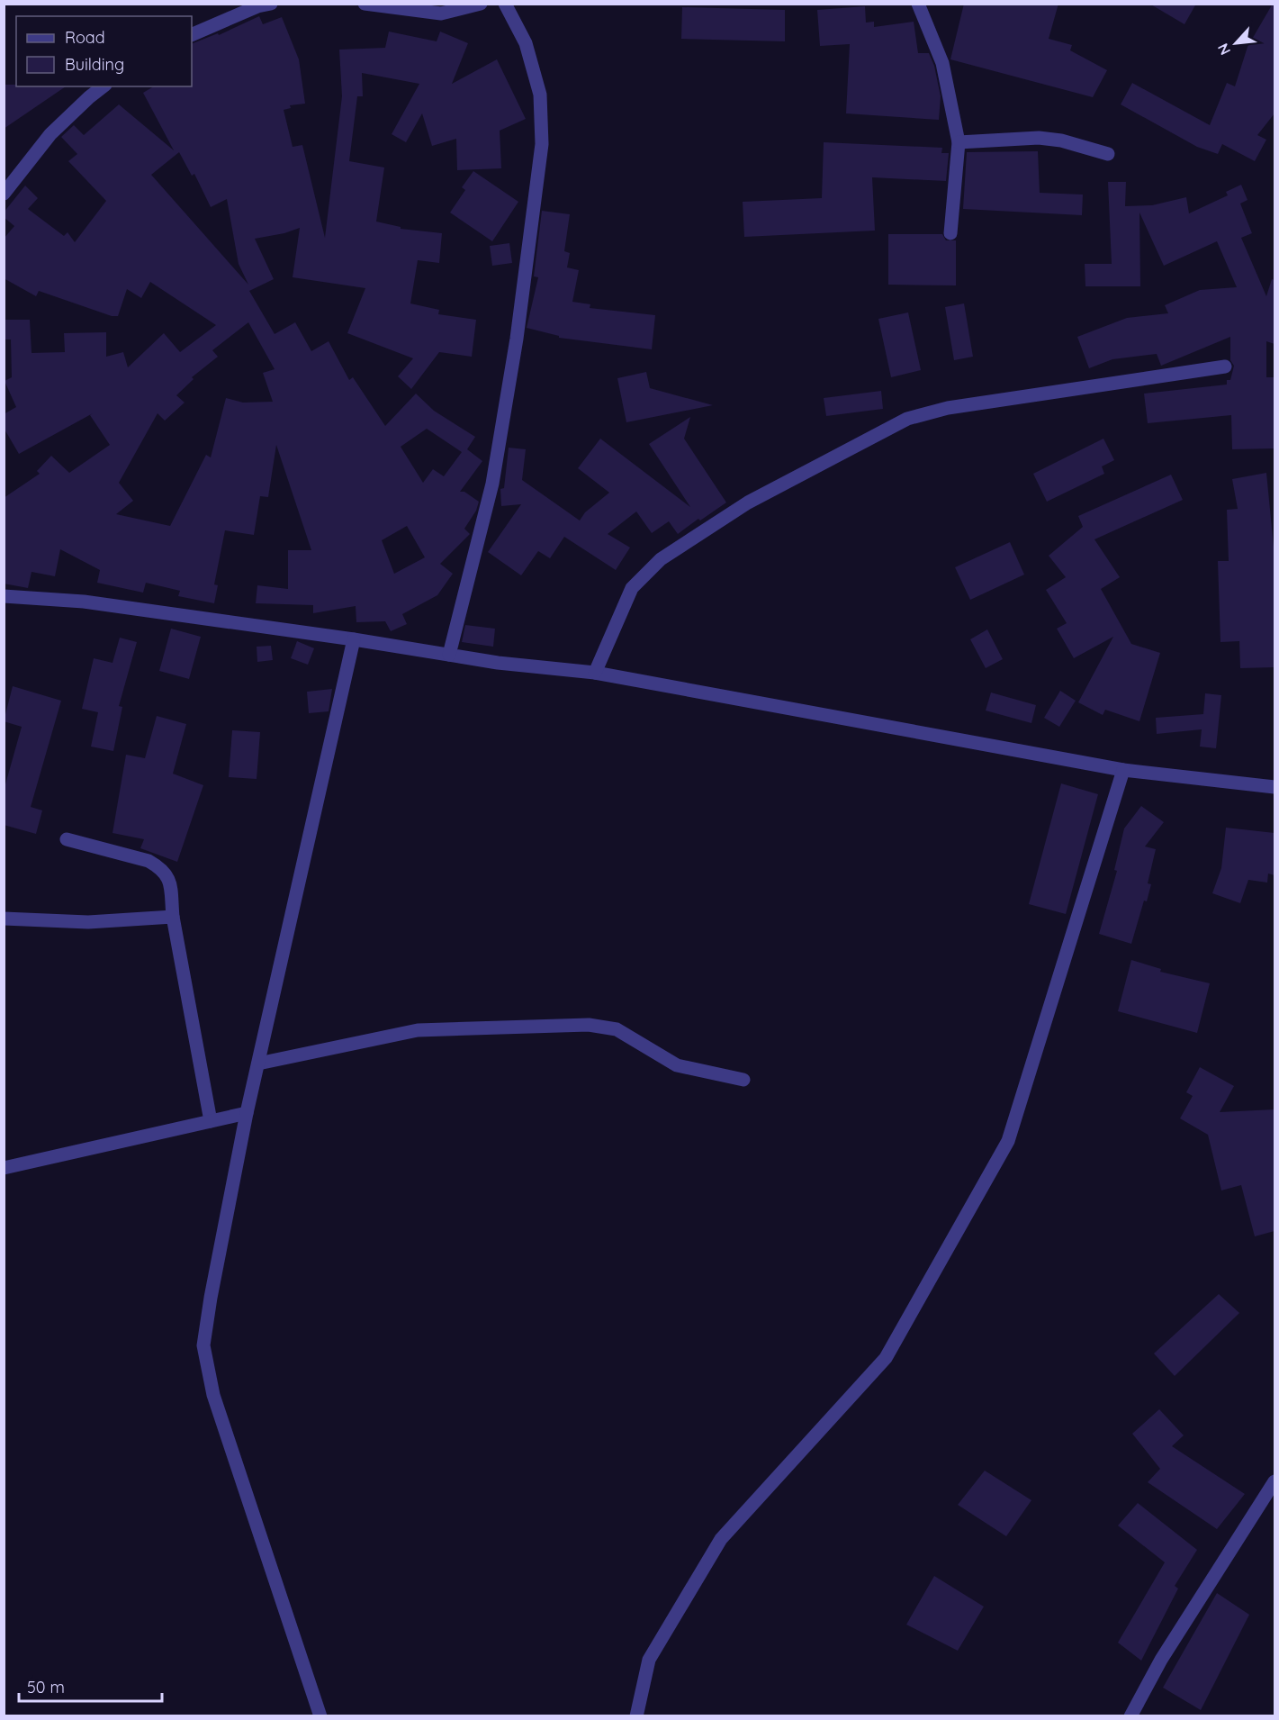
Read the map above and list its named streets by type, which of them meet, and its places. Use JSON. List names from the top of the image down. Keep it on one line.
{"legend":["Road","Building"],"scale_bar":"50 m","north":"bottom left"}
